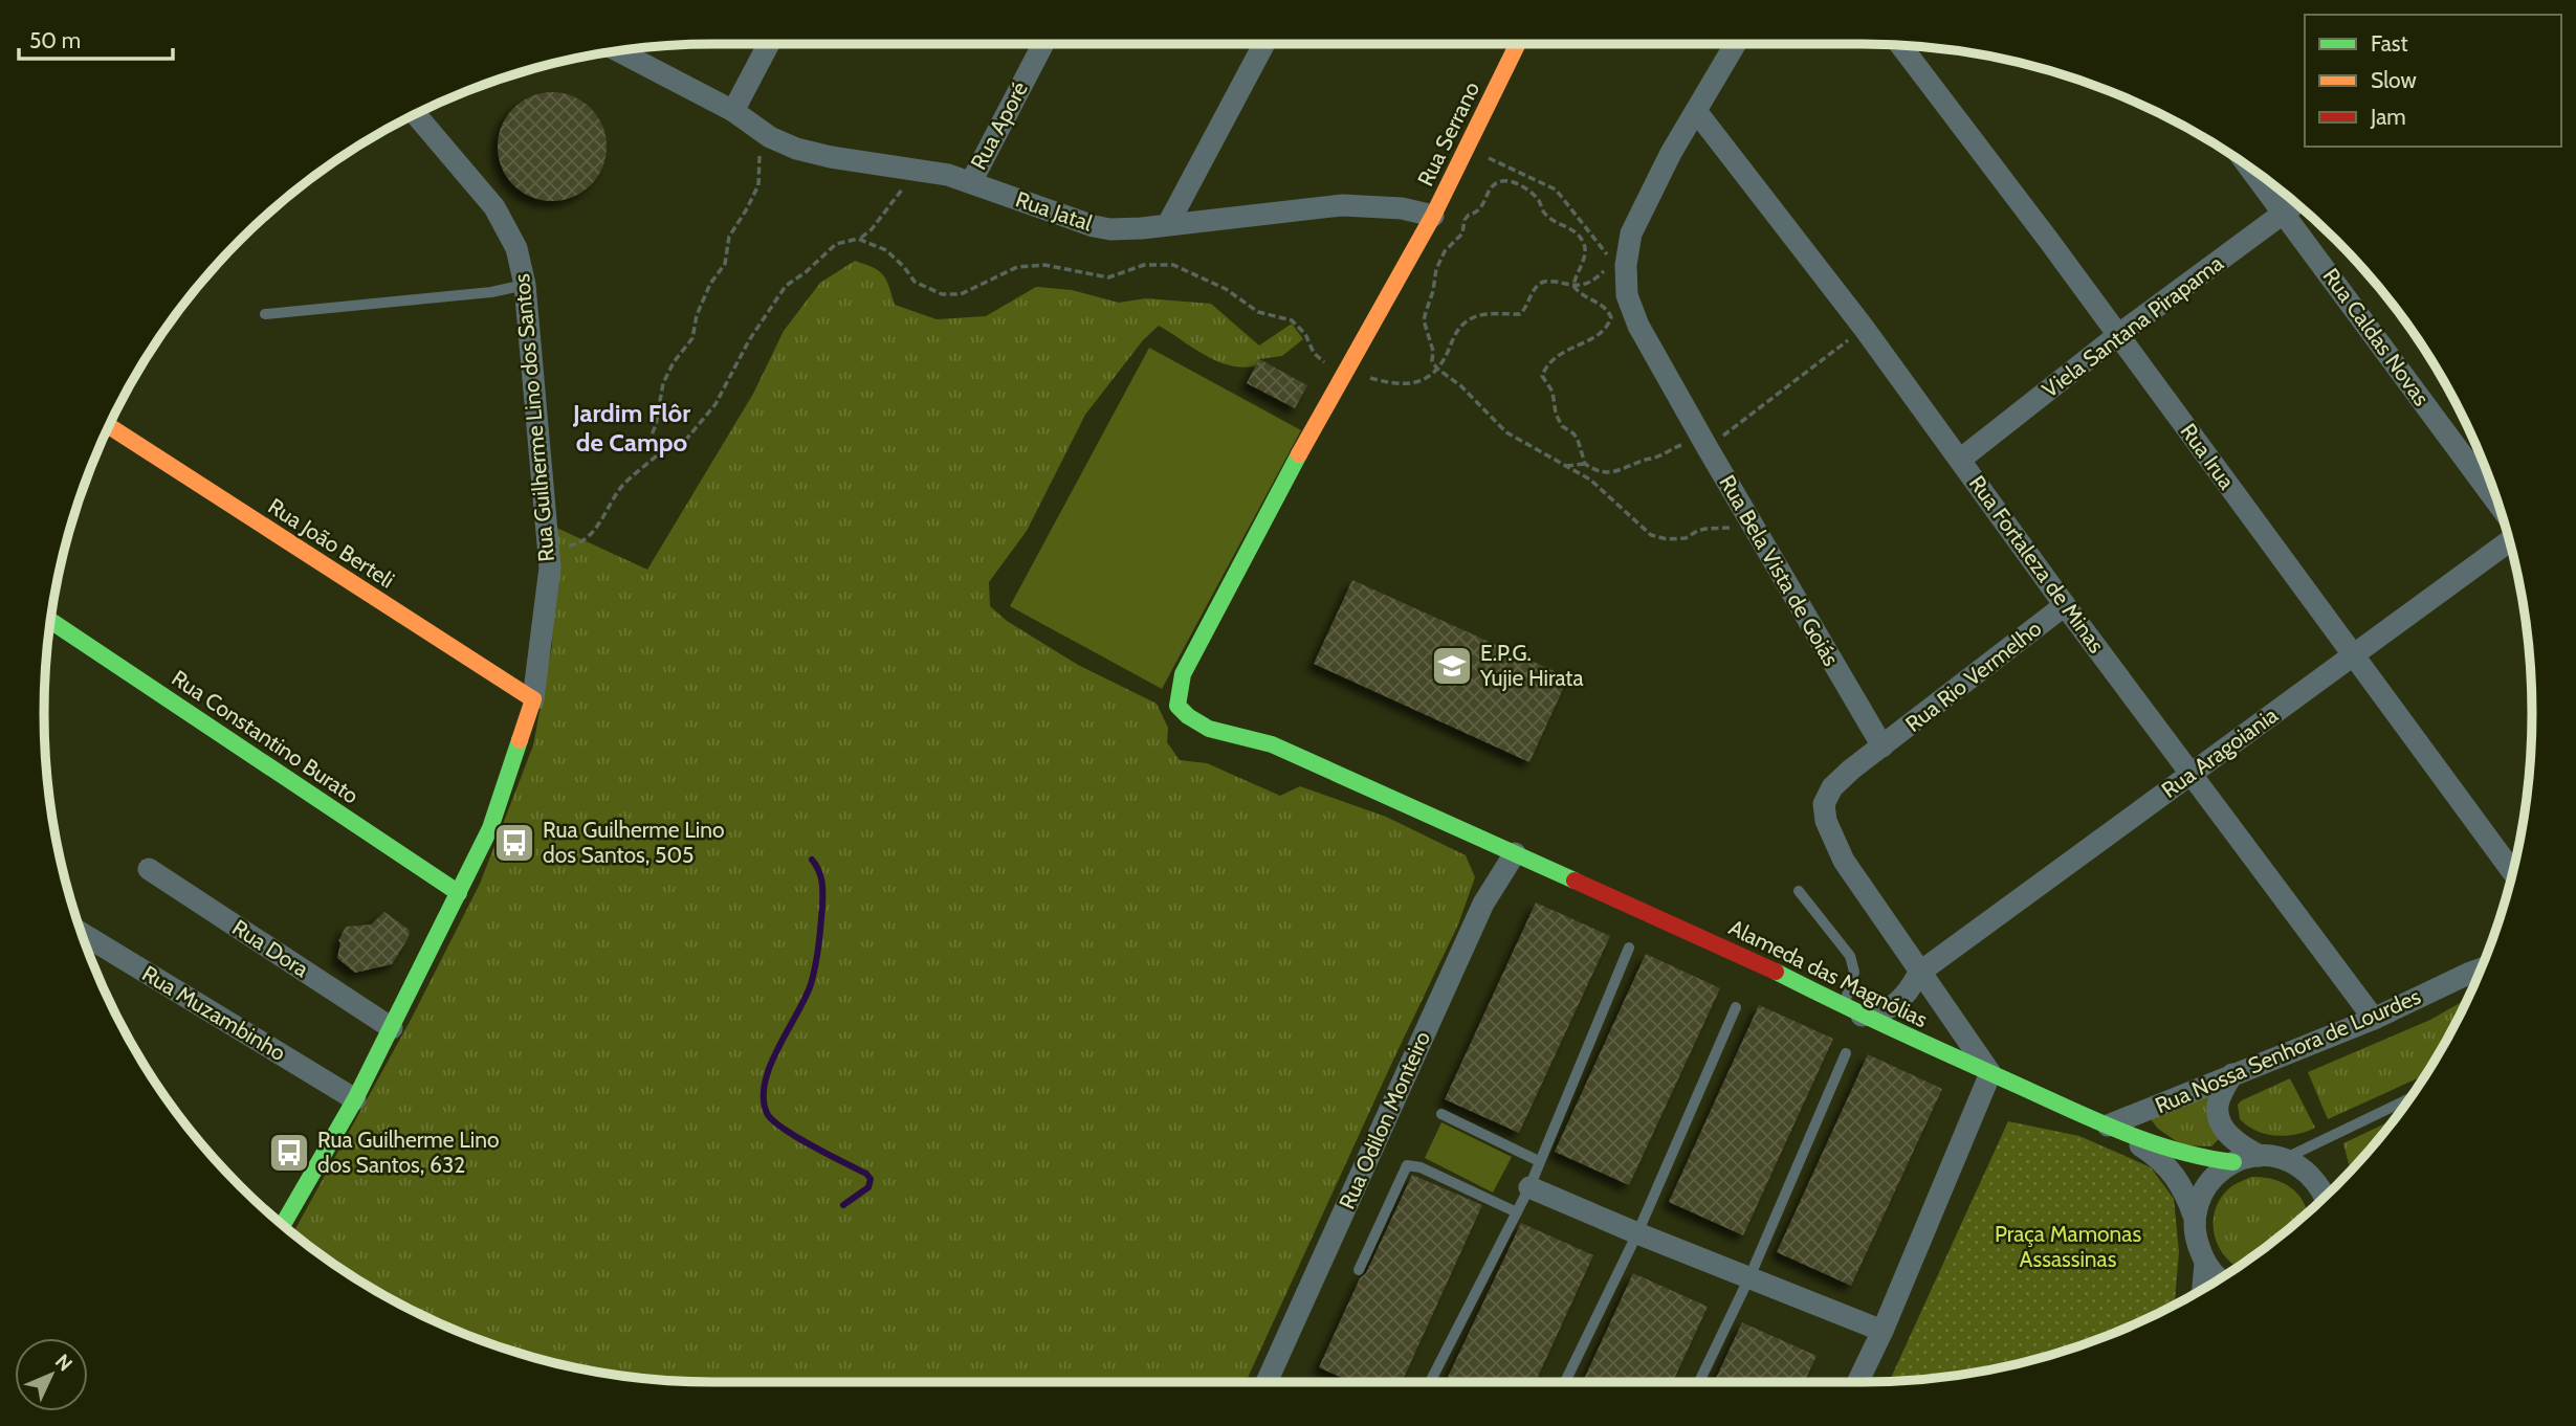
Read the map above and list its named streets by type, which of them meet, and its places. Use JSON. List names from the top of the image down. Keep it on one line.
{"streets":{"street":["Rua Aporé","Rua Serrano","Rua Jatal","Viela Santana Pirapama","Rua Caldas Novas","Rua Guilherme Lino dos Santos","Rua Irua","Rua João Berteli","Rua Fortaleza de Minas","Rua Bela Vista de Goiás","Rua Rio Vermelho","Rua Constantino Burato","Rua Aragoiania","Rua Dora","Alameda das Magnólias","Rua Muzambinho","Rua Nossa Senhora de Lourdes","Rua Odilon Monteiro"]},"crossings":[["Rua Aporé","Rua Jatal"],["Rua Serrano","Rua Jatal"],["Rua Serrano","Alameda das Magnólias"],["Viela Santana Pirapama","Rua Caldas Novas"],["Viela Santana Pirapama","Rua Irua"],["Viela Santana Pirapama","Rua Fortaleza de Minas"],["Rua Guilherme Lino dos Santos","Rua João Berteli"],["Rua Guilherme Lino dos Santos","Rua Constantino Burato"],["Rua Guilherme Lino dos Santos","Rua Dora"],["Rua Guilherme Lino dos Santos","Rua Muzambinho"],["Rua Irua","Rua Aragoiania"],["Rua Fortaleza de Minas","Rua Bela Vista de Goiás"],["Rua Fortaleza de Minas","Rua Rio Vermelho"],["Rua Fortaleza de Minas","Rua Aragoiania"],["Rua Fortaleza de Minas","Rua Nossa Senhora de Lourdes"],["Rua Bela Vista de Goiás","Rua Rio Vermelho"],["Rua Aragoiania","Alameda das Magnólias"],["Alameda das Magnólias","Rua Nossa Senhora de Lourdes"],["Alameda das Magnólias","Rua Odilon Monteiro"]],"districts":["Jardim Flôr de Campo"],"parks":["Praça Mamonas Assassinas"],"places":{"school or university":["E.P.G. Yujie Hirata"],"bus stop":["Rua Guilherme Lino dos Santos, 505","Rua Guilherme Lino dos Santos, 632"]},"legend":["Fast","Slow","Jam"],"scale_bar":"50 m","north":"top right"}
